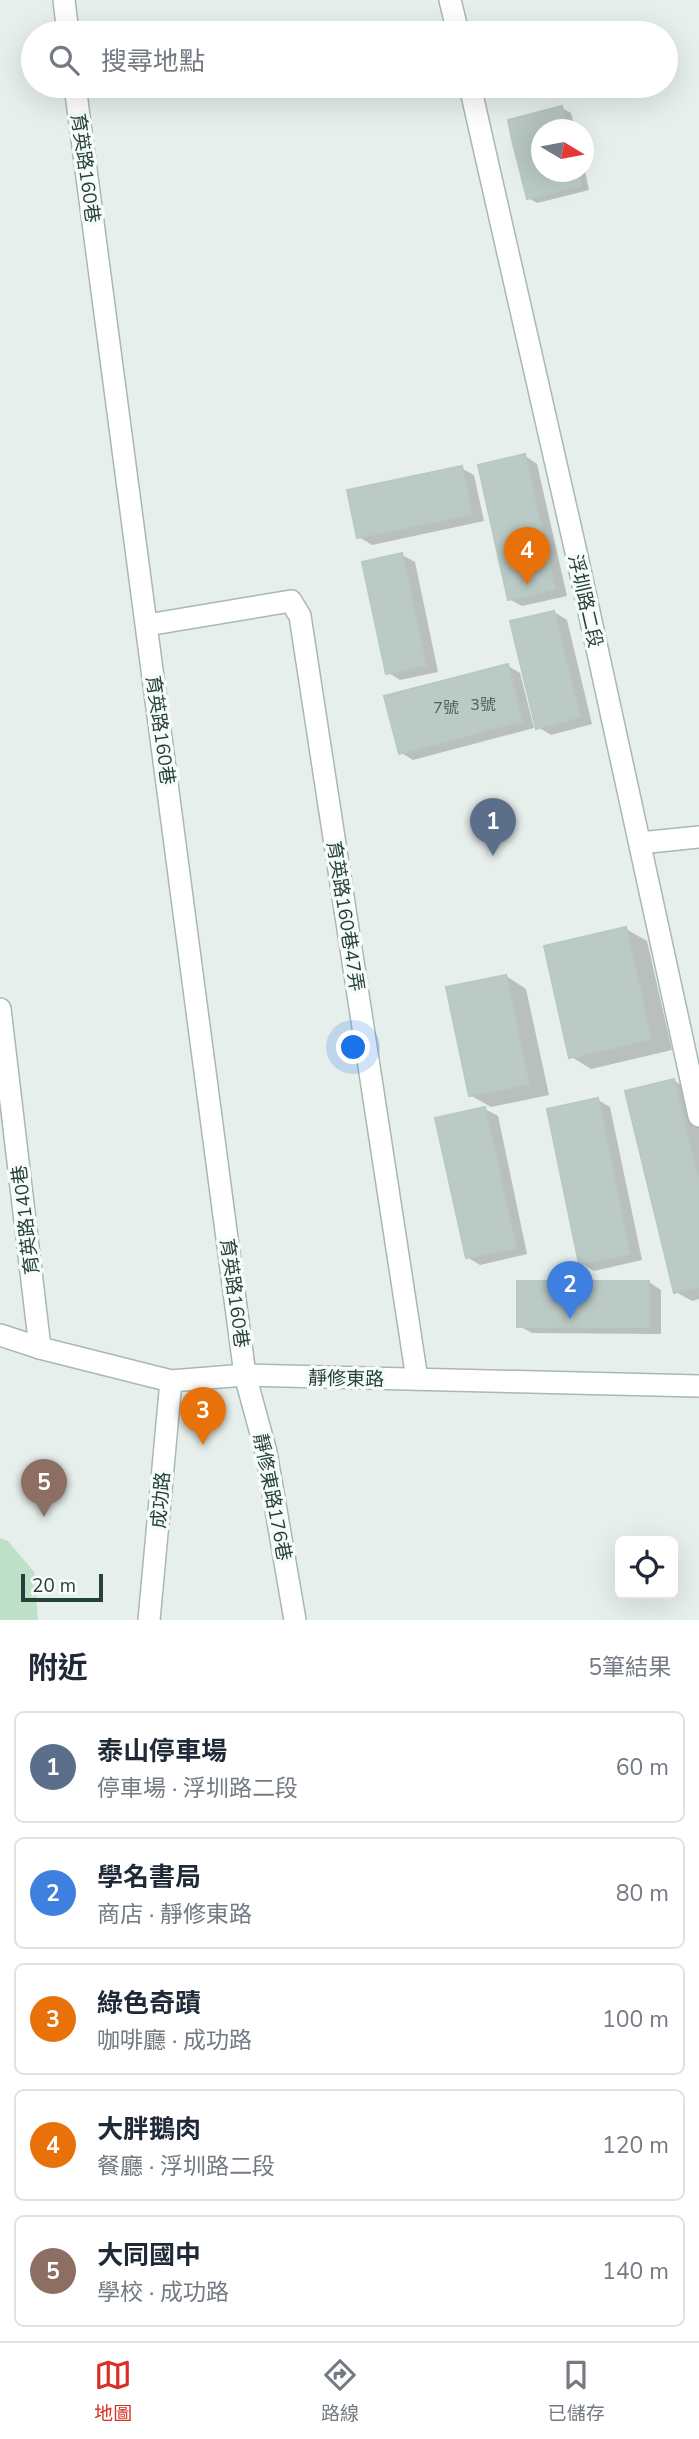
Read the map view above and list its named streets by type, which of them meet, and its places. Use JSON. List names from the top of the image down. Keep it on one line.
{"streets":{"street":["育英路160巷","浮圳路二段","育英路160巷47弄","育英路140巷","靜修東路","靜修東路176巷","成功路"]},"crossings":[["育英路160巷","育英路160巷47弄"],["育英路160巷","靜修東路"],["育英路160巷","靜修東路176巷"],["育英路160巷47弄","靜修東路"],["育英路140巷","靜修東路"],["靜修東路","靜修東路176巷"],["靜修東路","成功路"]],"house_numbers":["3號","7號"],"scale_bar":"20 m","north":"right","page":{"search":"搜尋地點","pins":["4","1","2","3","5"],"scale":"20 m","heading":["附近","5筆結果"],"list":[{"mark":"1","name":"泰山停車場","note":"停車場 · 浮圳路二段","value":"60 m"},{"mark":"2","name":"學名書局","note":"商店 · 靜修東路","value":"80 m"},{"mark":"3","name":"綠色奇蹟","note":"咖啡廳 · 成功路","value":"100 m"},{"mark":"4","name":"大胖鵝肉","note":"餐廳 · 浮圳路二段","value":"120 m"},{"mark":"5","name":"大同國中","note":"學校 · 成功路","value":"140 m"}],"nav":["地圖","路線","已儲存"]}}
